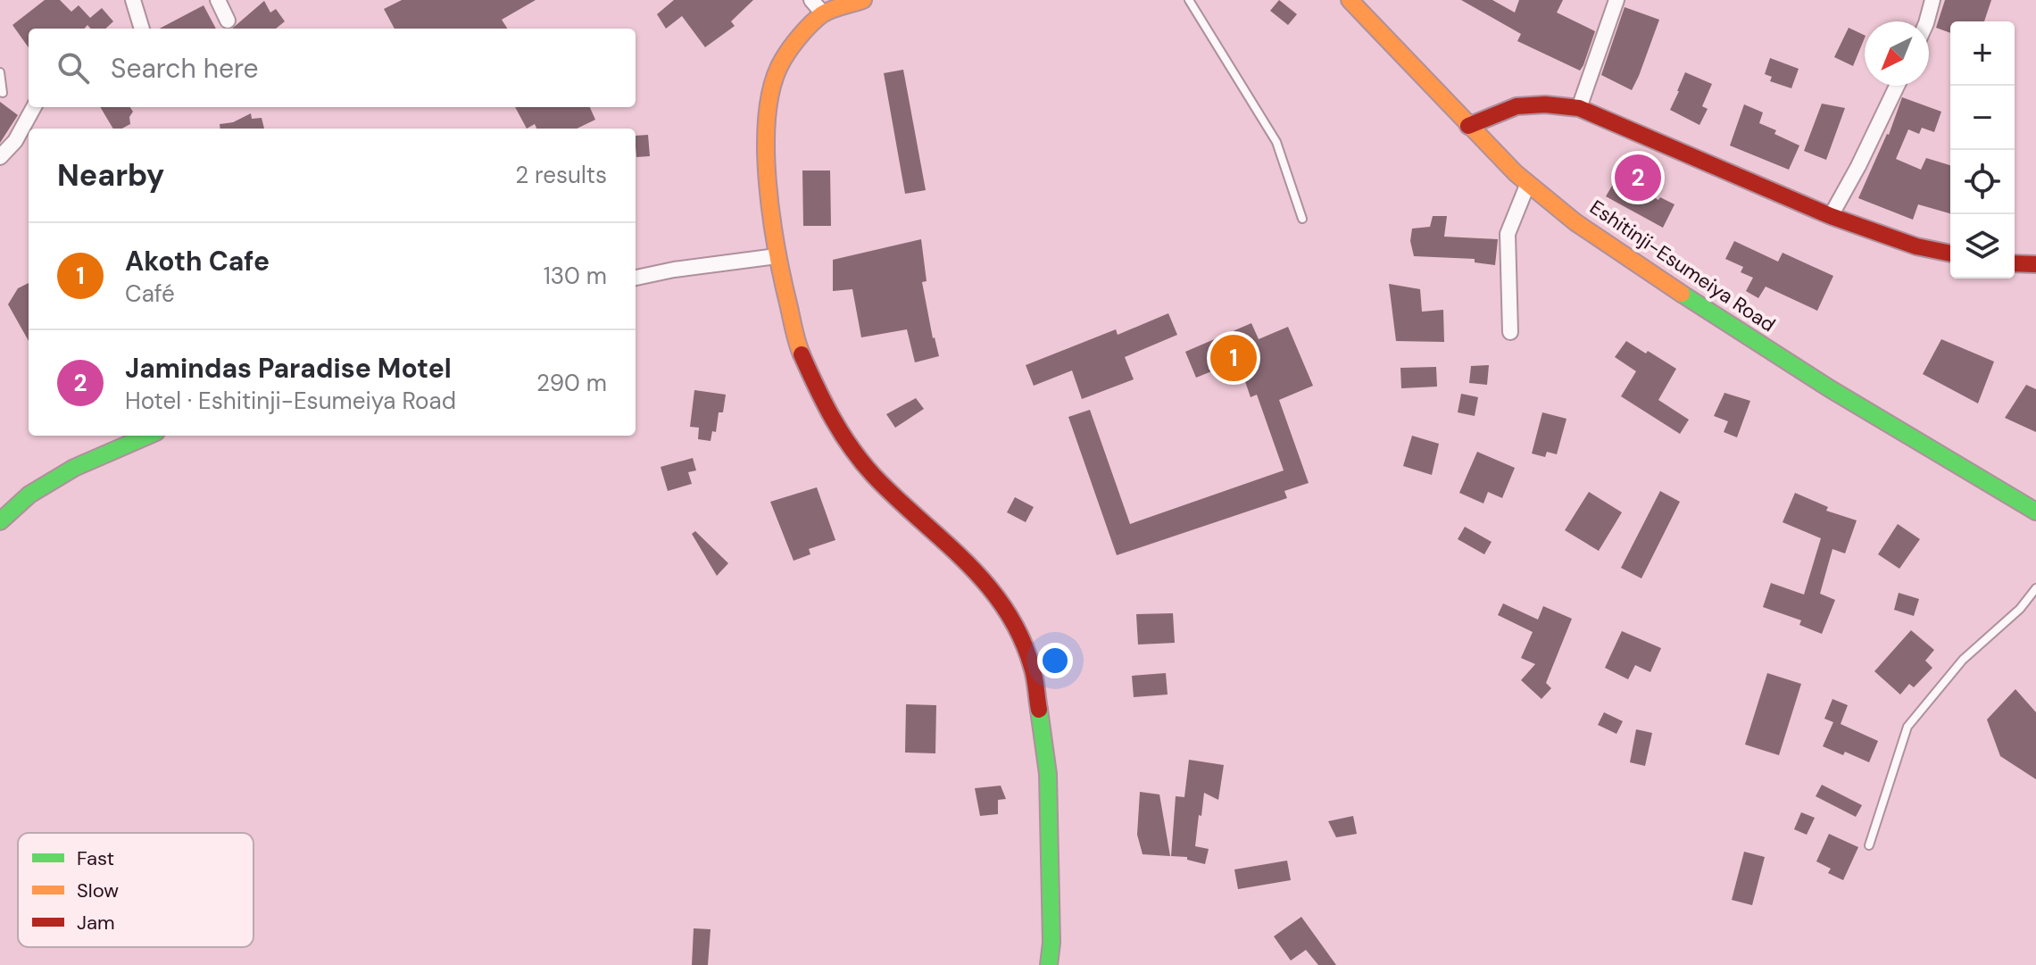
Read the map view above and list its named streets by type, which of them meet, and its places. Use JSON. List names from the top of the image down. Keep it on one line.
{"streets":{"main road":["Eshitinji-Esumeiya Road"]},"legend":["Fast","Slow","Jam"],"north":"bottom left","page":{"map_buttons":["+","−"],"search":"Search here","heading":["Nearby","2 results"],"pins":["2","1"],"list":[{"mark":"1","name":"Akoth Cafe","note":"Café","value":"130 m"},{"mark":"2","name":"Jamindas Paradise Motel","note":"Hotel · Eshitinji-Esumeiya Road","value":"290 m"}]}}
